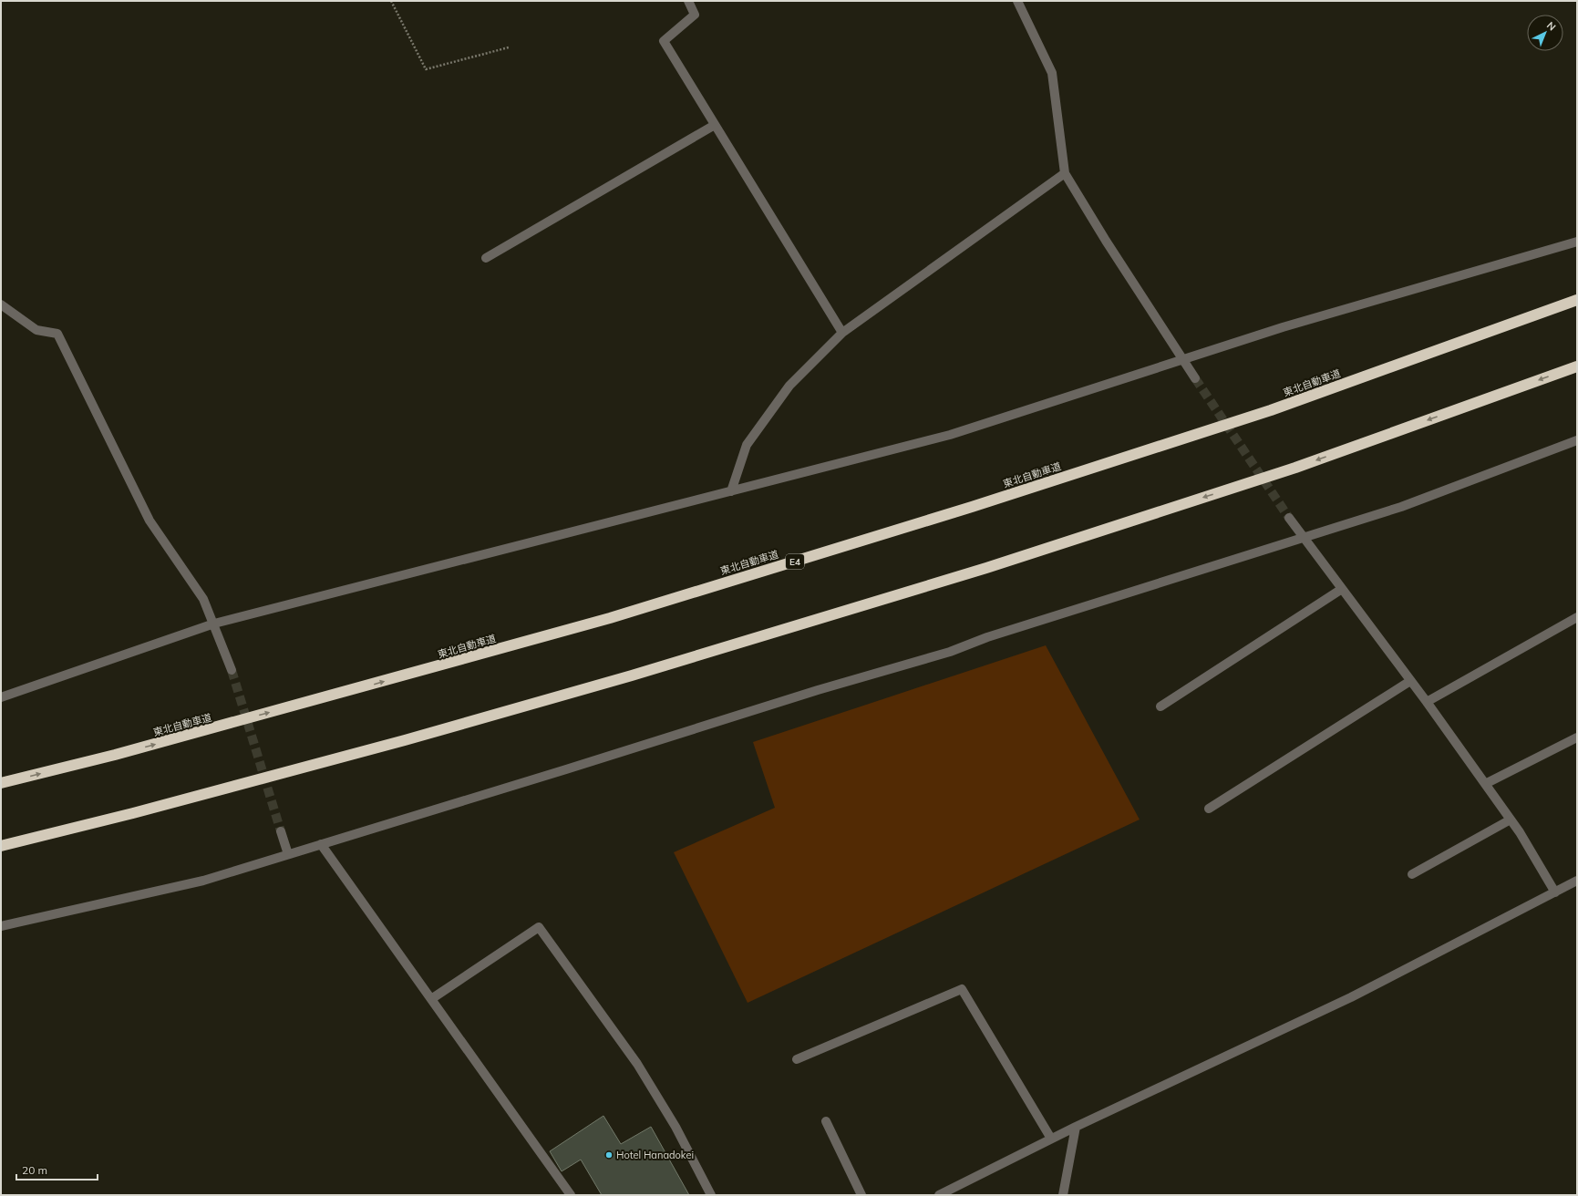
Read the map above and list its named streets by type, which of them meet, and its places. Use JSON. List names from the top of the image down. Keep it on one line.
{"streets":{"highway":["東北自動車道","E4"]},"places":["Hotel Hanadokei"],"scale_bar":"20 m","north":"top right"}
